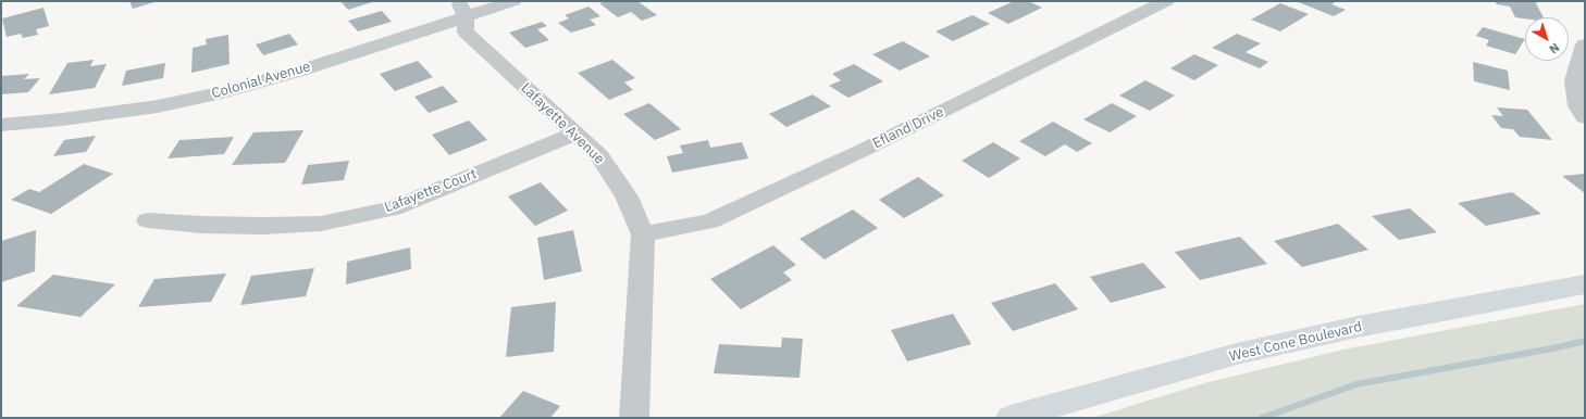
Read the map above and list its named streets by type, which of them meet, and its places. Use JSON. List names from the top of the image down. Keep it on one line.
{"streets":{"main road":["West Cone Boulevard"],"street":["Colonial Avenue","Lafayette Avenue","Efland Drive","Lafayette Court"]},"crossings":[["Colonial Avenue","Lafayette Avenue"],["Lafayette Avenue","Efland Drive"],["Lafayette Avenue","Lafayette Court"]],"north":"bottom right"}
